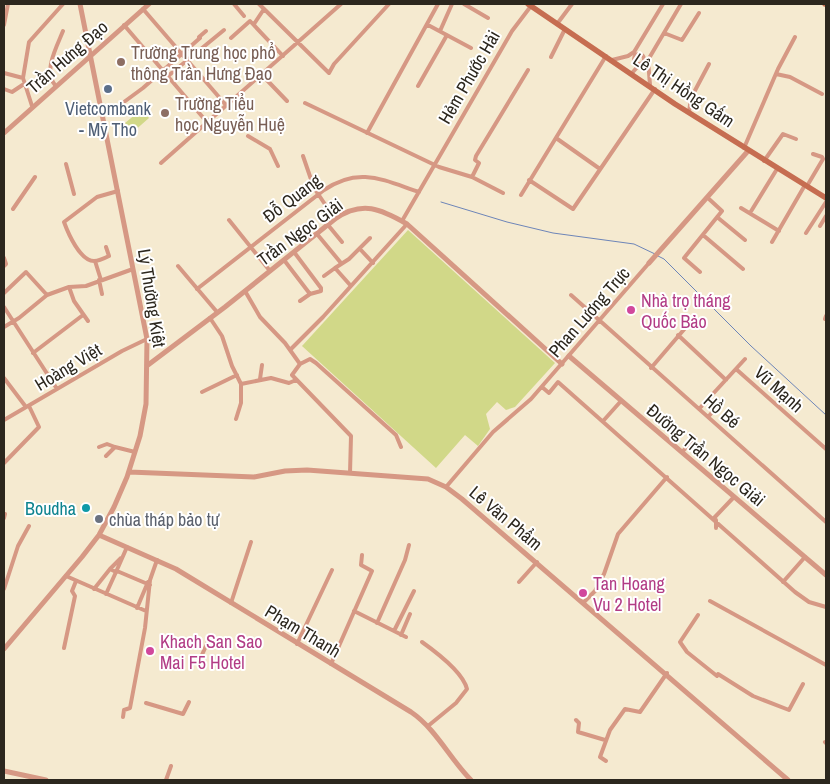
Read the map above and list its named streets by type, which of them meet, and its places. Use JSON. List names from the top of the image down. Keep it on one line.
{"streets":{"main road":["Lê Thị Hồng Gấm"],"street":["Trần Hưng Đạo","Hẻm Phước Hải","Đỗ Quang","Trần Ngọc Giải","Lý Thường Kiệt","Phan Lương Trực","Hoàng Việt","Vũ Mạnh","Hồ Bé","Đường Trần Ngọc Giải","Lê Văn Phẩm","Phạm Thanh"]},"crossings":[["Trần Hưng Đạo","Lý Thường Kiệt"],["Hẻm Phước Hải","Lê Thị Hồng Gấm"],["Hẻm Phước Hải","Đỗ Quang"],["Hẻm Phước Hải","Trần Ngọc Giải"],["Lê Thị Hồng Gấm","Phan Lương Trực"],["Trần Ngọc Giải","Lý Thường Kiệt"],["Trần Ngọc Giải","Phan Lương Trực"],["Lý Thường Kiệt","Hoàng Việt"],["Lý Thường Kiệt","Lê Văn Phẩm"],["Lý Thường Kiệt","Phạm Thanh"],["Phan Lương Trực","Hồ Bé"],["Phan Lương Trực","Đường Trần Ngọc Giải"],["Phan Lương Trực","Lê Văn Phẩm"]],"places":["Trường Trung học phổ thông Trần Hưng Đạo","Vietcombank - Mỹ Tho","Trường Tiểu học Nguyễn Huệ","Nhà trọ tháng Quốc Bảo","Boudha","chùa tháp bảo tự","Tan Hoang Vu 2 Hotel","Khach San Sao Mai F5 Hotel"]}
